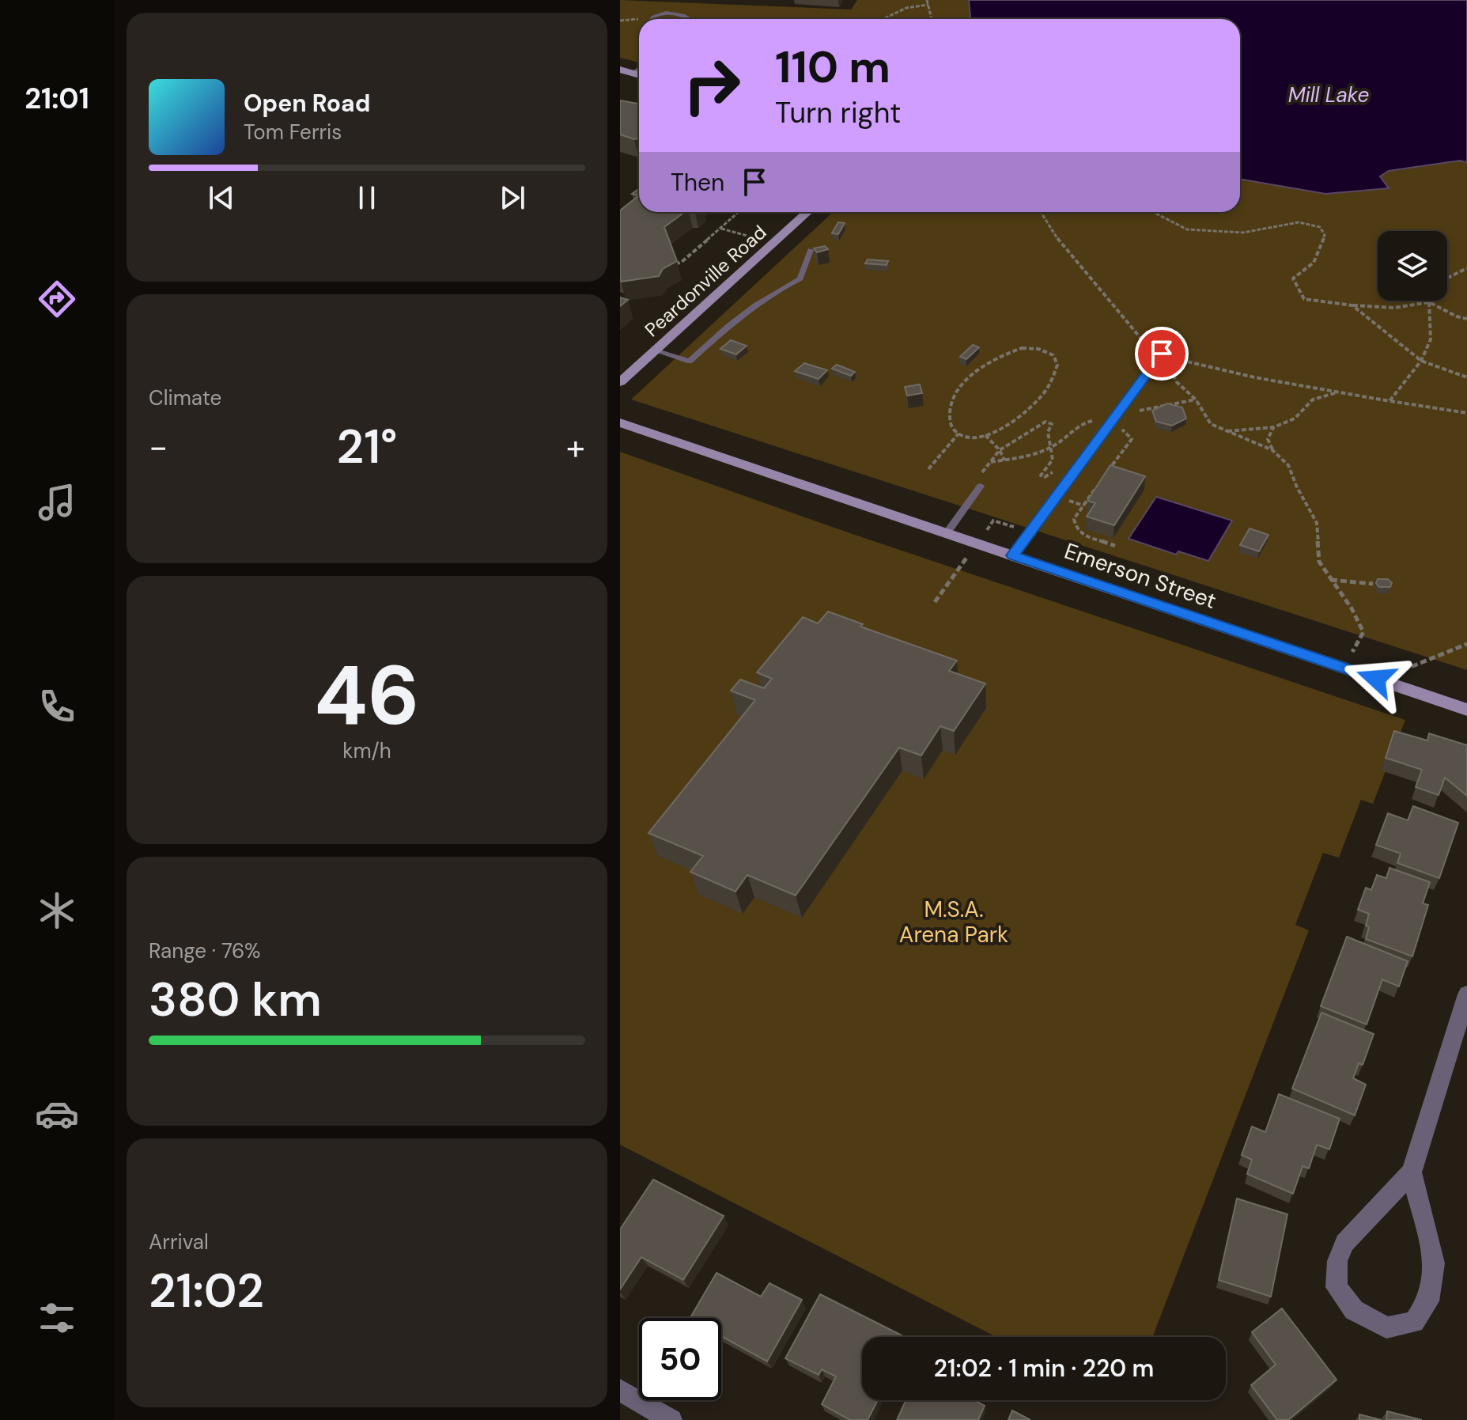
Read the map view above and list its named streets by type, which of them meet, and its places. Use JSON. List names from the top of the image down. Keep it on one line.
{"streets":{"main road":["Peardonville Road","Emerson Street"]},"water":["Mill Lake"],"parks":["M.S.A. Arena Park"],"page":{"tabs":"21:01","turn":["110 m","Turn right"],"song":["Open Road","Tom Ferris"],"then":"Then","tile":["Climate",["46","km/h"],["Range · 76%","380 km"],["Arrival","21:02"]],"heat":["−","21°","+"],"limit":"50","trip":"21:02 · 1 min · 220 m"}}
